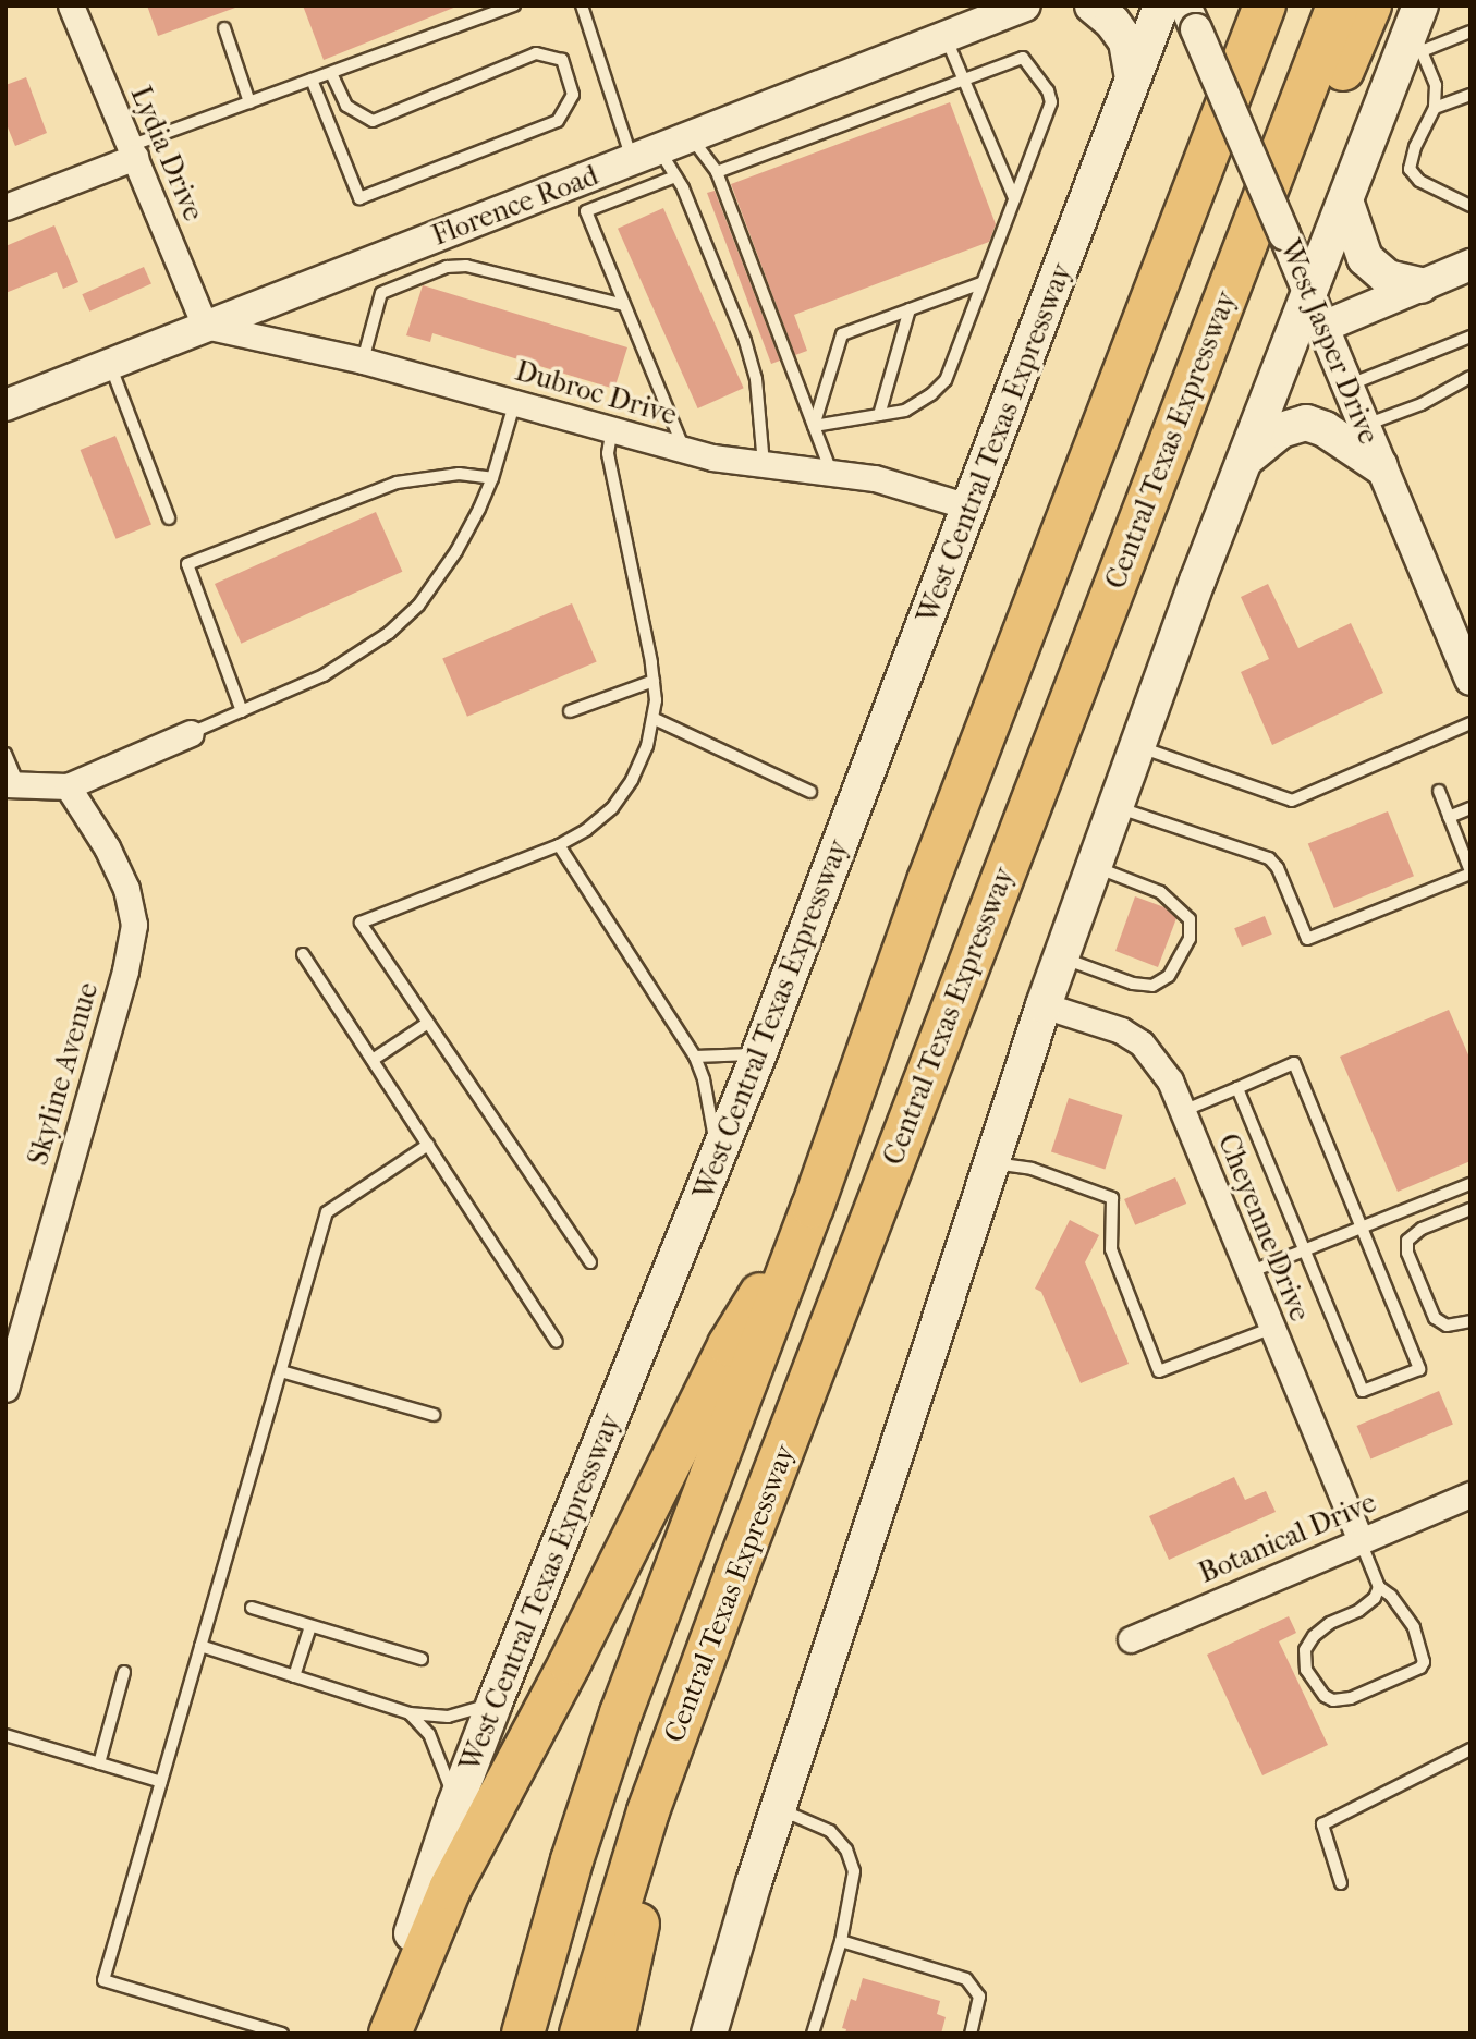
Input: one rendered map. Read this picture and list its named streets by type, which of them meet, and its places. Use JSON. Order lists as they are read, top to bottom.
{
  "streets": {
    "highway": ["Central Texas Expressway"],
    "main road": ["West Central Texas Expressway"],
    "street": [
      "Lydia Drive",
      "Florence Road",
      "West Jasper Drive",
      "Dubroc Drive",
      "Skyline Avenue",
      "Cheyenne Drive",
      "Botanical Drive"
    ]
  },
  "crossings": [
    ["Lydia Drive", "Florence Road"],
    ["Lydia Drive", "Dubroc Drive"],
    ["Florence Road", "Dubroc Drive"],
    ["Dubroc Drive", "West Central Texas Expressway"],
    ["Cheyenne Drive", "Botanical Drive"]
  ]
}
